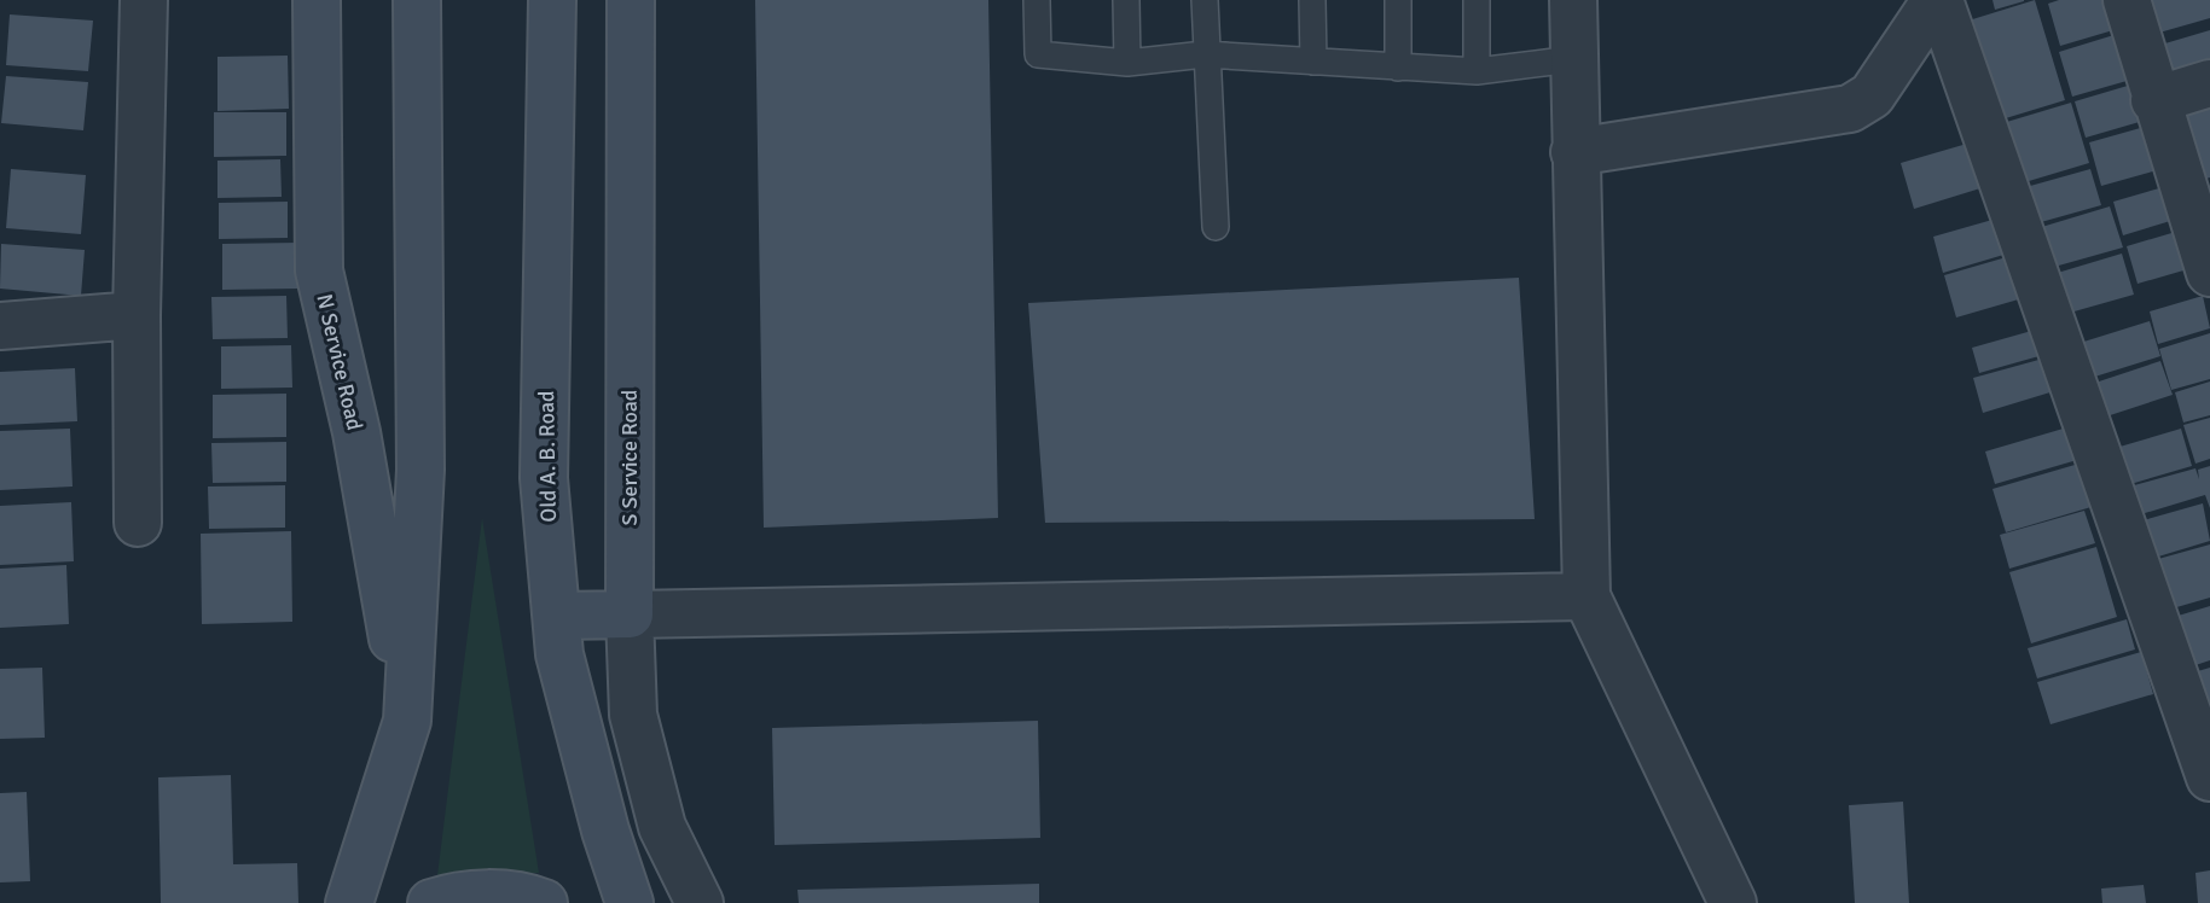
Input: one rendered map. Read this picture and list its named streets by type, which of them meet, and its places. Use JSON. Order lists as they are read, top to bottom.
{
  "streets": {
    "main road": ["N Service Road", "Old A. B. Road", "S Service Road"]
  }
}
